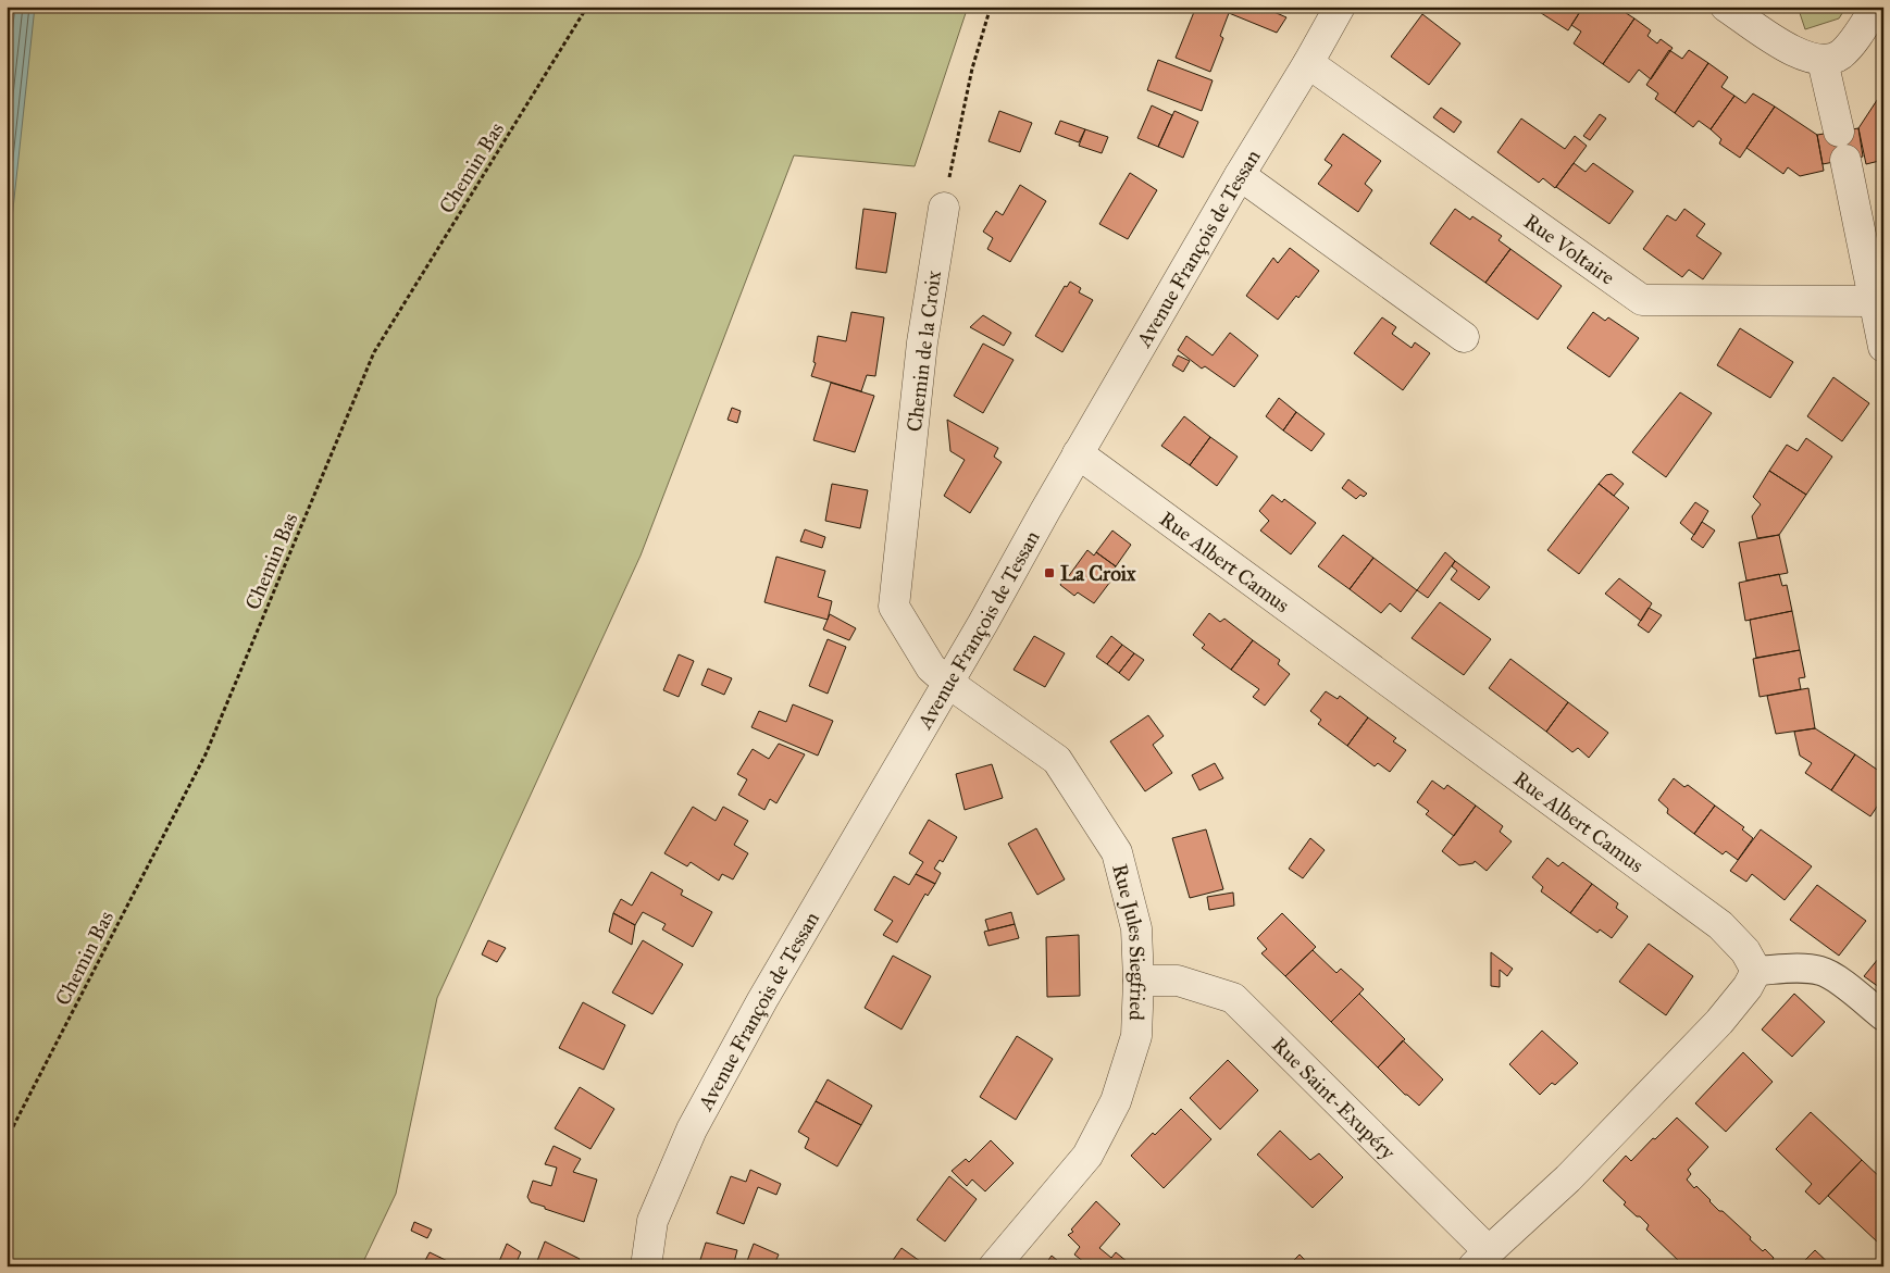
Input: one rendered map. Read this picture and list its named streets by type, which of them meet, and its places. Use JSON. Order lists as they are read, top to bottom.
{
  "streets": {
    "street": [
      "Avenue François de Tessan",
      "Rue Voltaire",
      "Chemin de la Croix",
      "Rue Albert Camus",
      "Rue Jules Siegfried",
      "Rue Saint-Exupéry"
    ],
    "path": ["Chemin Bas"]
  },
  "crossings": [
    ["Avenue François de Tessan", "Rue Voltaire"],
    ["Avenue François de Tessan", "Chemin de la Croix"],
    ["Avenue François de Tessan", "Rue Albert Camus"],
    ["Avenue François de Tessan", "Rue Jules Siegfried"],
    ["Chemin de la Croix", "Rue Jules Siegfried"],
    ["Rue Jules Siegfried", "Rue Saint-Exupéry"]
  ],
  "places": {
    "transit": ["La Croix"]
  }
}
